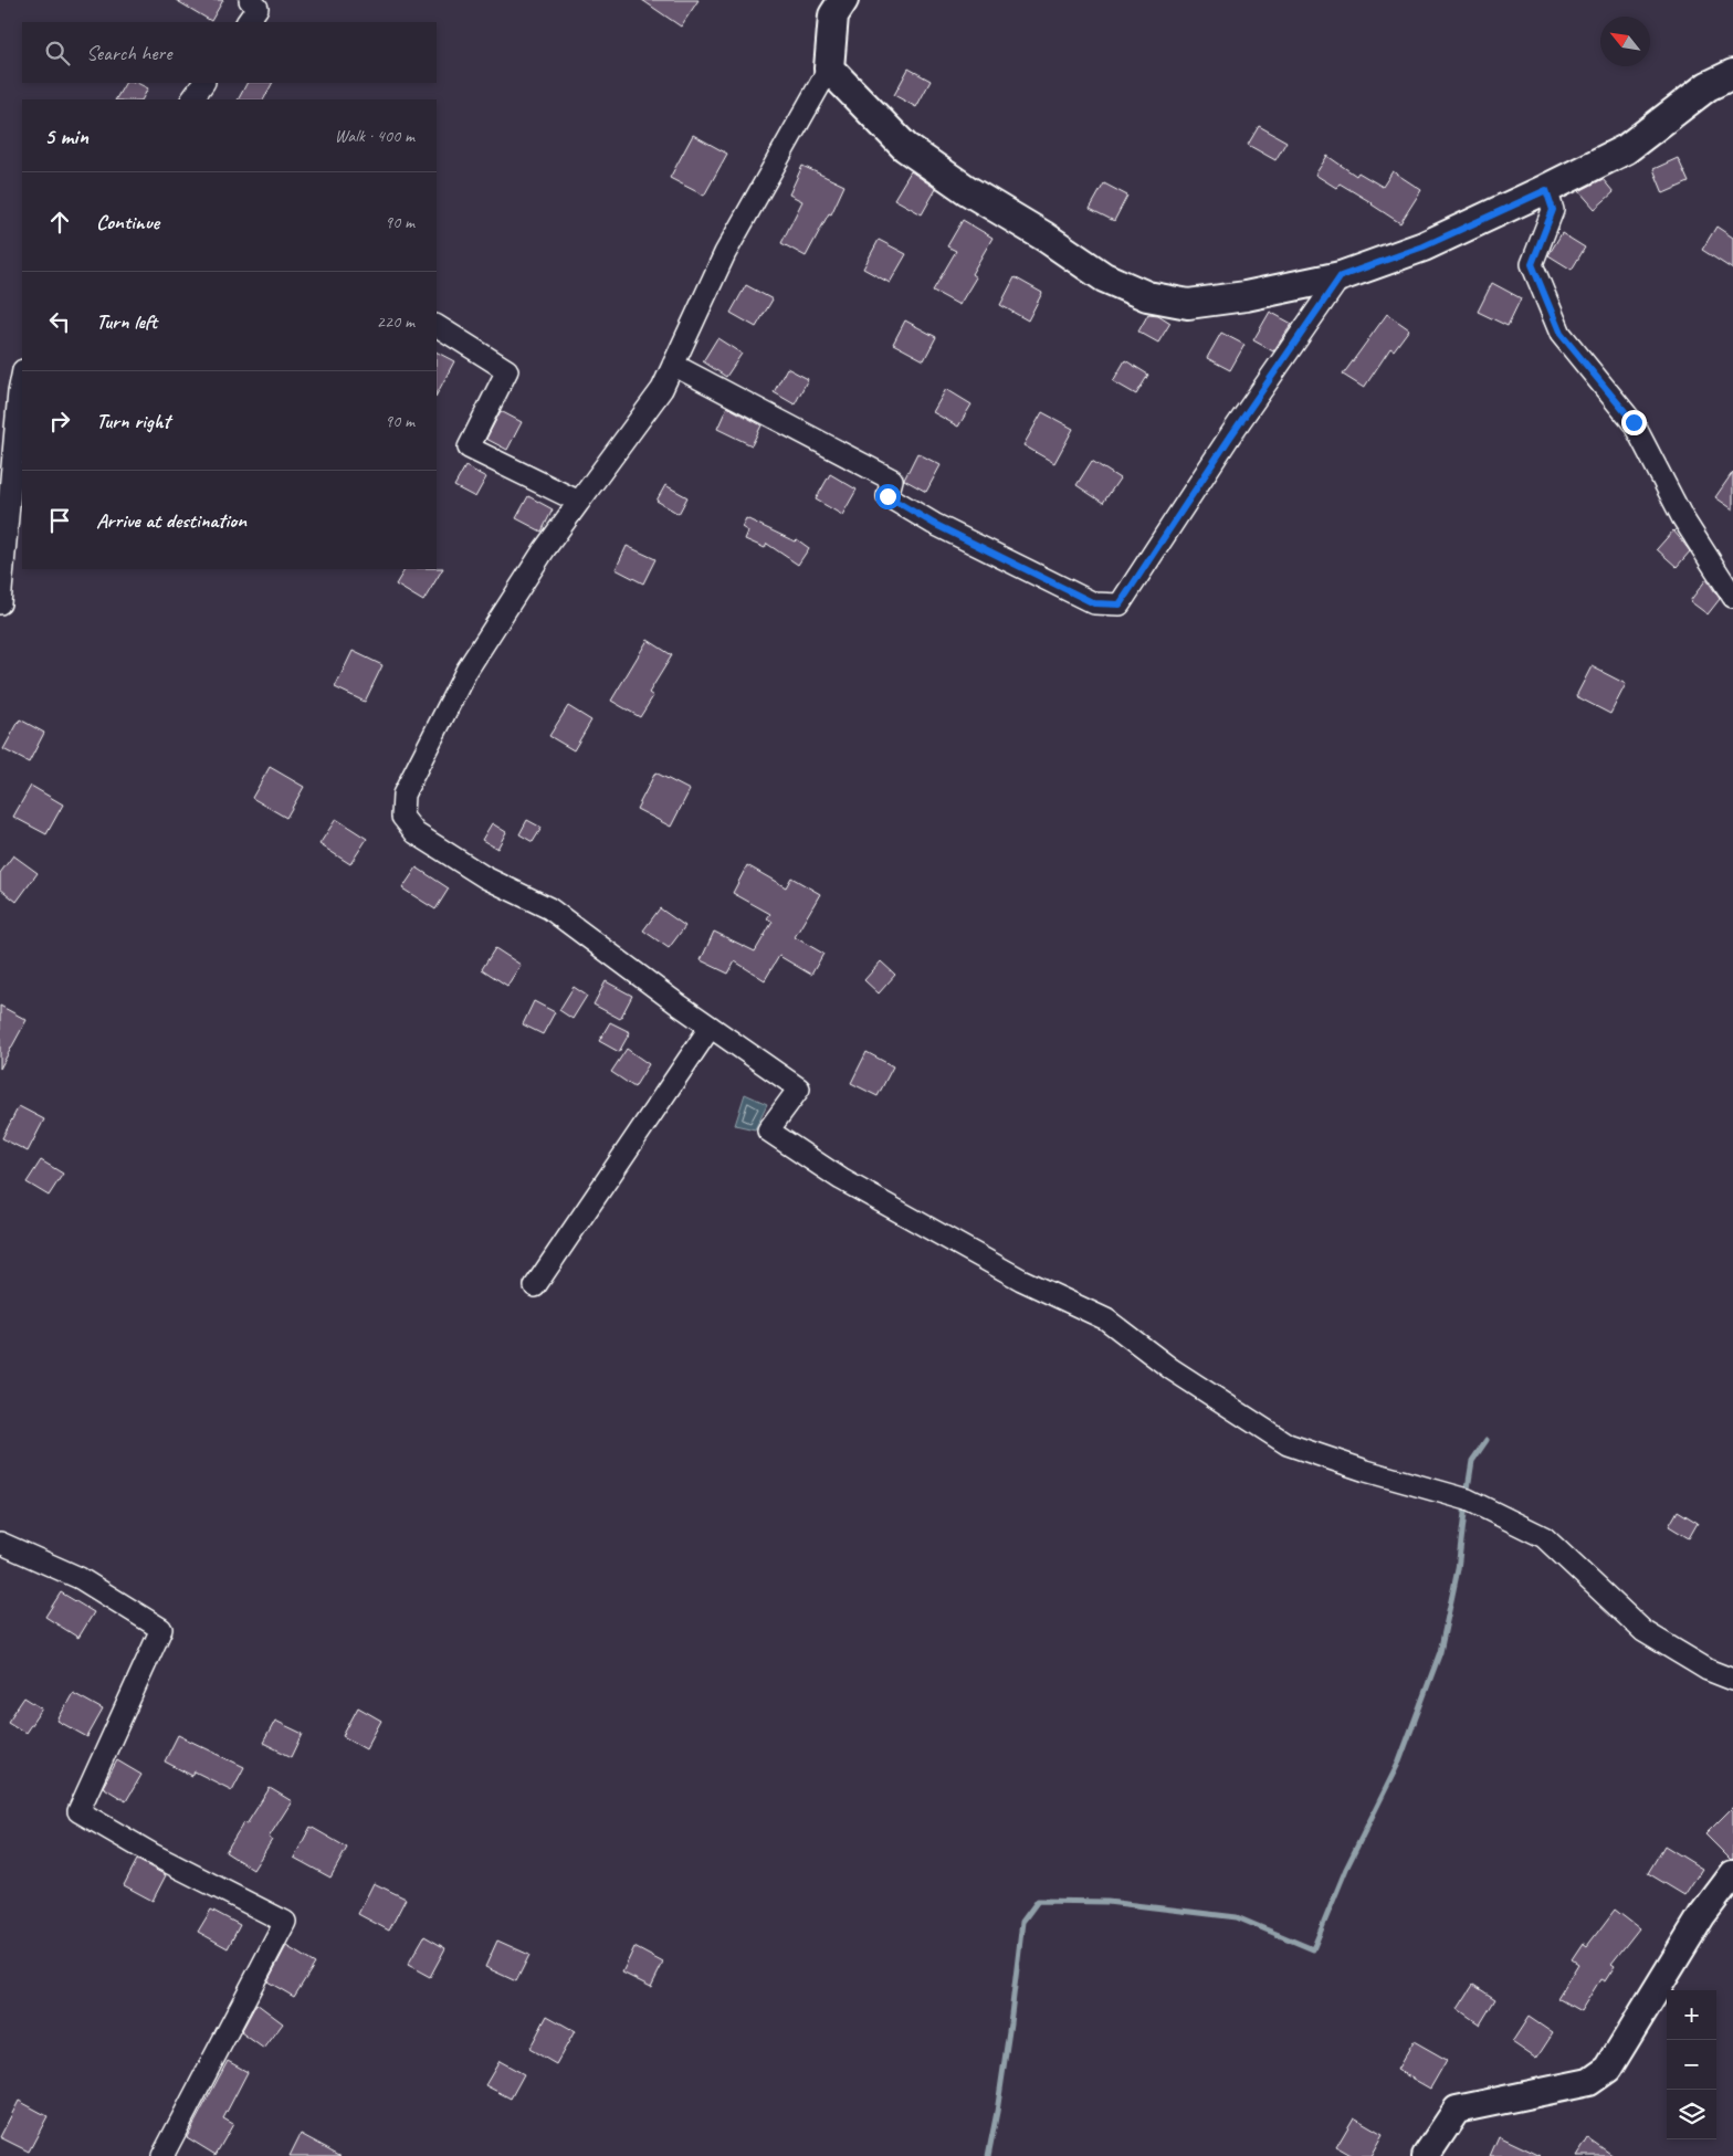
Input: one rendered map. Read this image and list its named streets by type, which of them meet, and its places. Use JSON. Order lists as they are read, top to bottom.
{
  "north": "top left",
  "page": {
    "search": "Search here",
    "heading": ["5 min", "Walk · 400 m"],
    "list": [
      ["Continue", "90 m"],
      ["Turn left", "220 m"],
      ["Turn right", "90 m"],
      "Arrive at destination"
    ],
    "map_buttons": ["+", "−"]
  }
}
